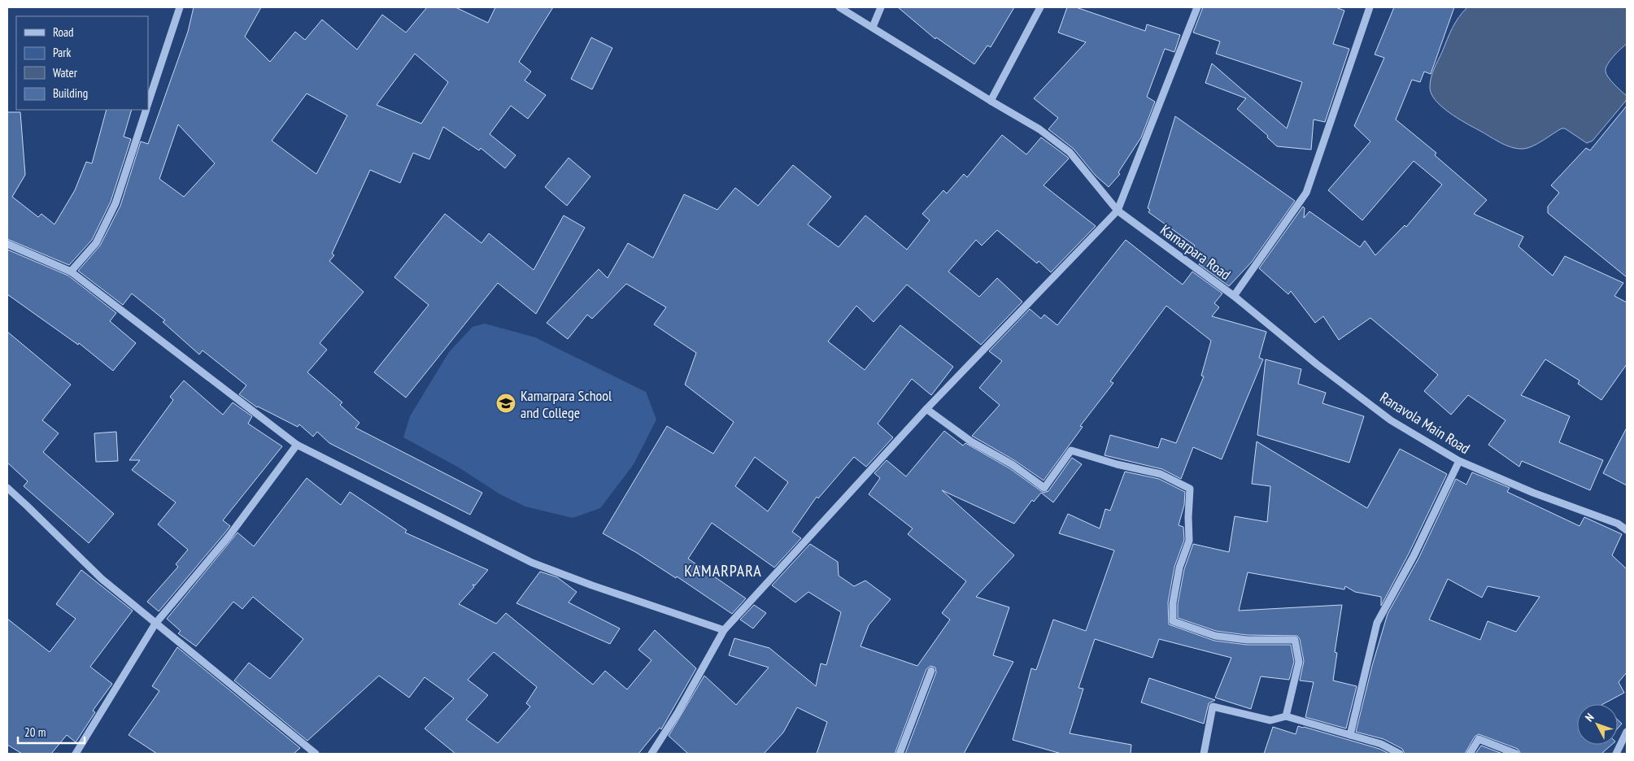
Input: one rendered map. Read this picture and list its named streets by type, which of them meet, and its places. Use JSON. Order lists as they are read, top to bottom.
{
  "streets": {
    "street": ["Kamarpara Road", "Ranavola Main Road"]
  },
  "crossings": [
    ["Kamarpara Road", "Ranavola Main Road"]
  ],
  "districts": ["KAMARPARA"],
  "places": {
    "school or university": ["Kamarpara School and College"]
  },
  "legend": [
    "Road",
    "Park",
    "Water",
    "Building"
  ],
  "scale_bar": "20 m",
  "north": "top left"
}
